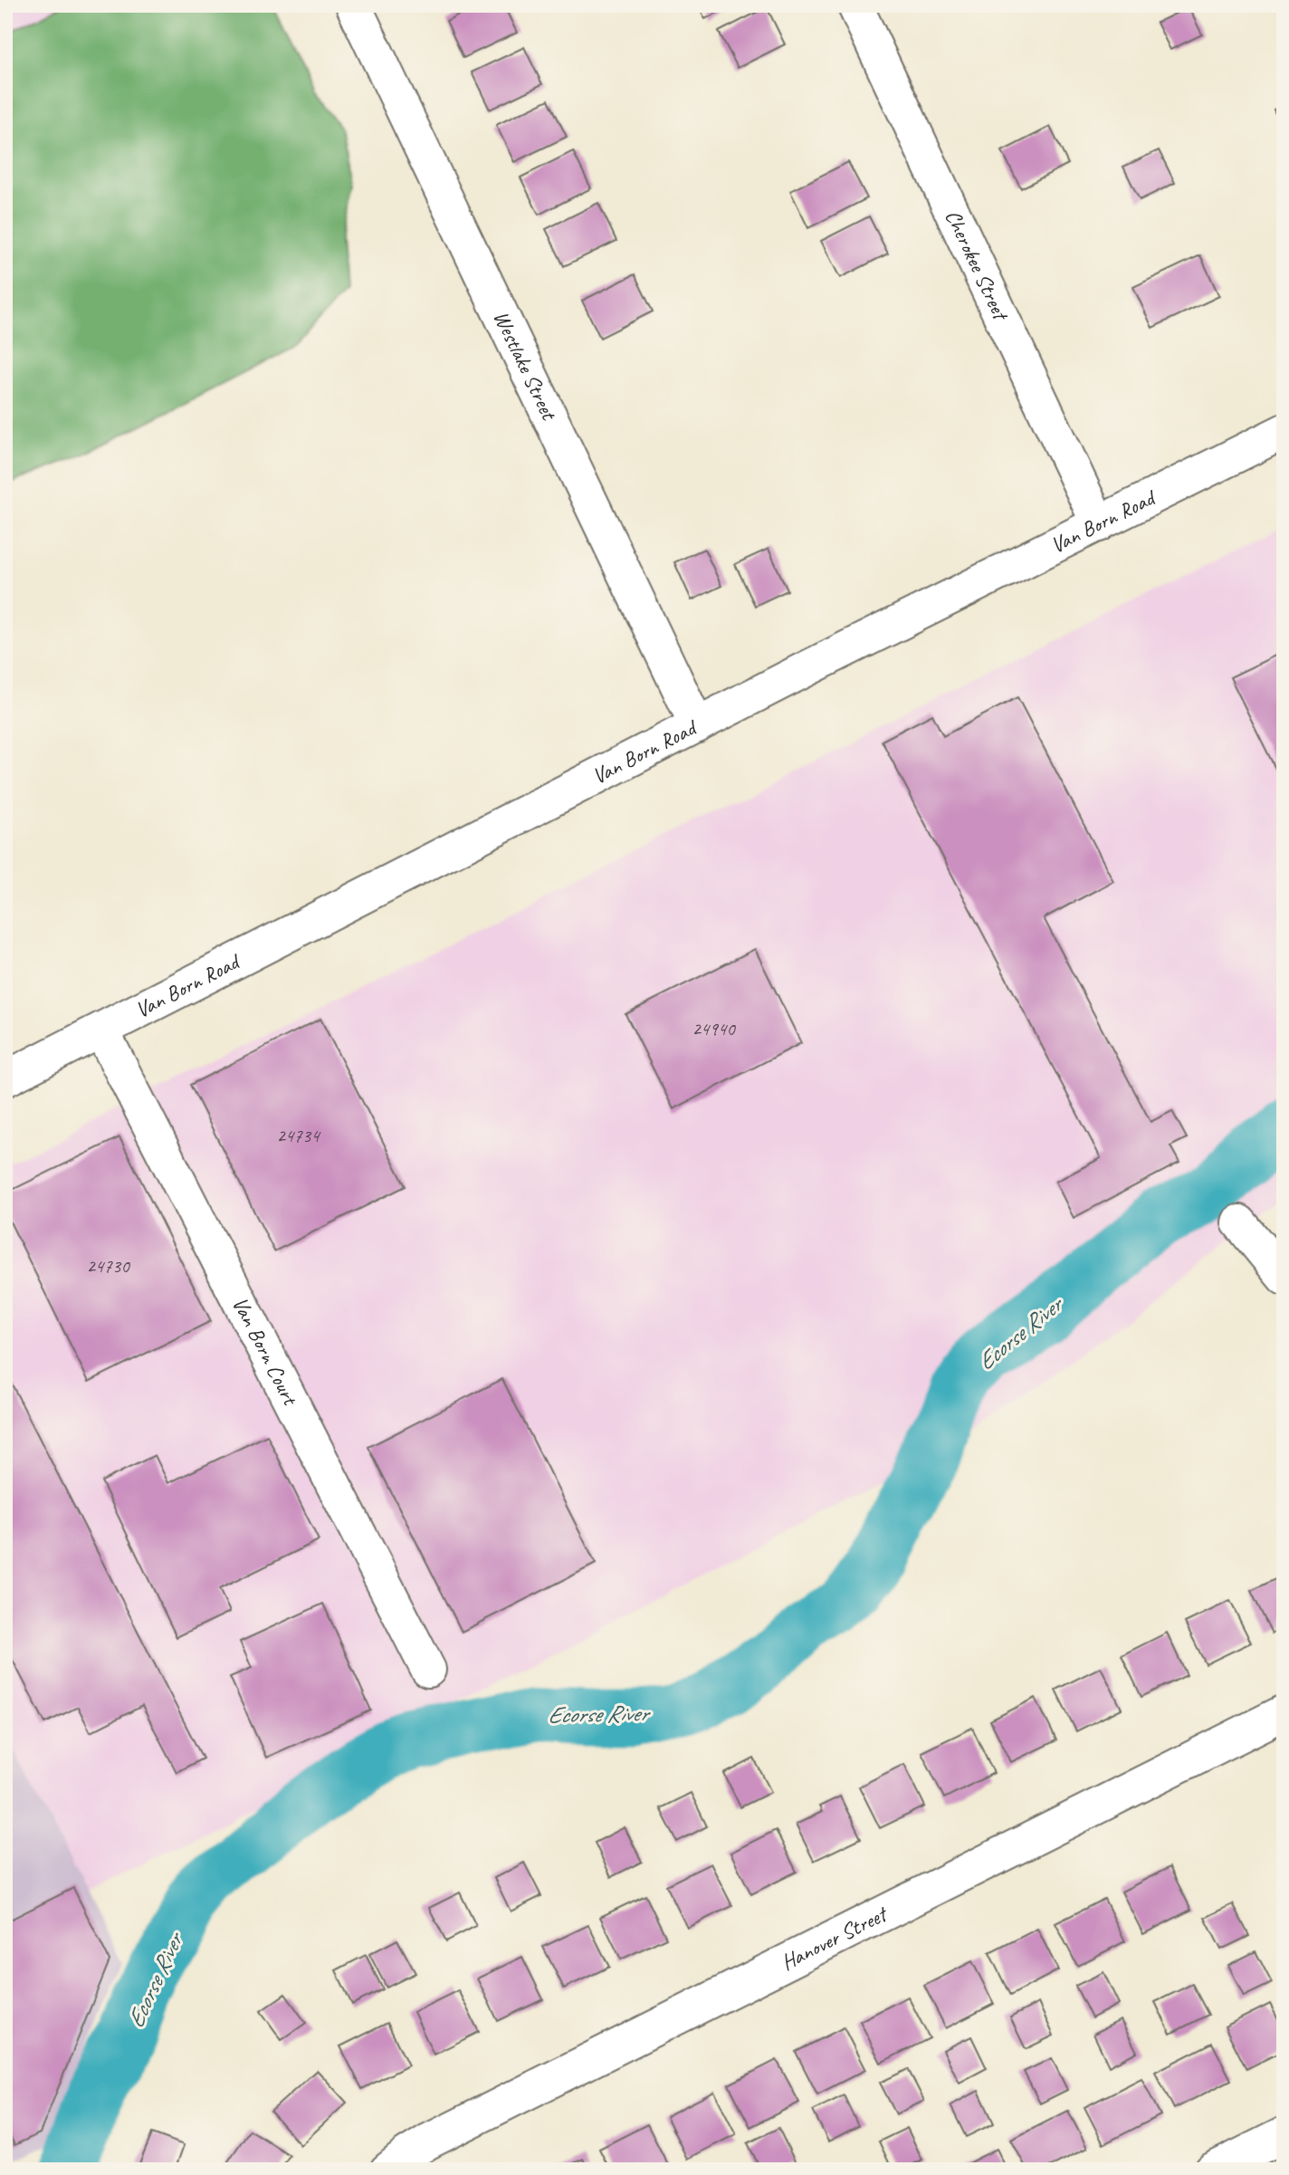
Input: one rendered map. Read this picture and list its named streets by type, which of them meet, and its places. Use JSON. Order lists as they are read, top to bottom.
{
  "streets": {
    "street": [
      "Cherokee Street",
      "Westlake Street",
      "Van Born Road",
      "Van Born Court",
      "Hanover Street"
    ]
  },
  "crossings": [
    ["Cherokee Street", "Van Born Road"],
    ["Westlake Street", "Van Born Road"],
    ["Van Born Road", "Van Born Court"]
  ],
  "water": ["Ecorse River"],
  "house_numbers": ["24940", "24734", "24730"]
}
